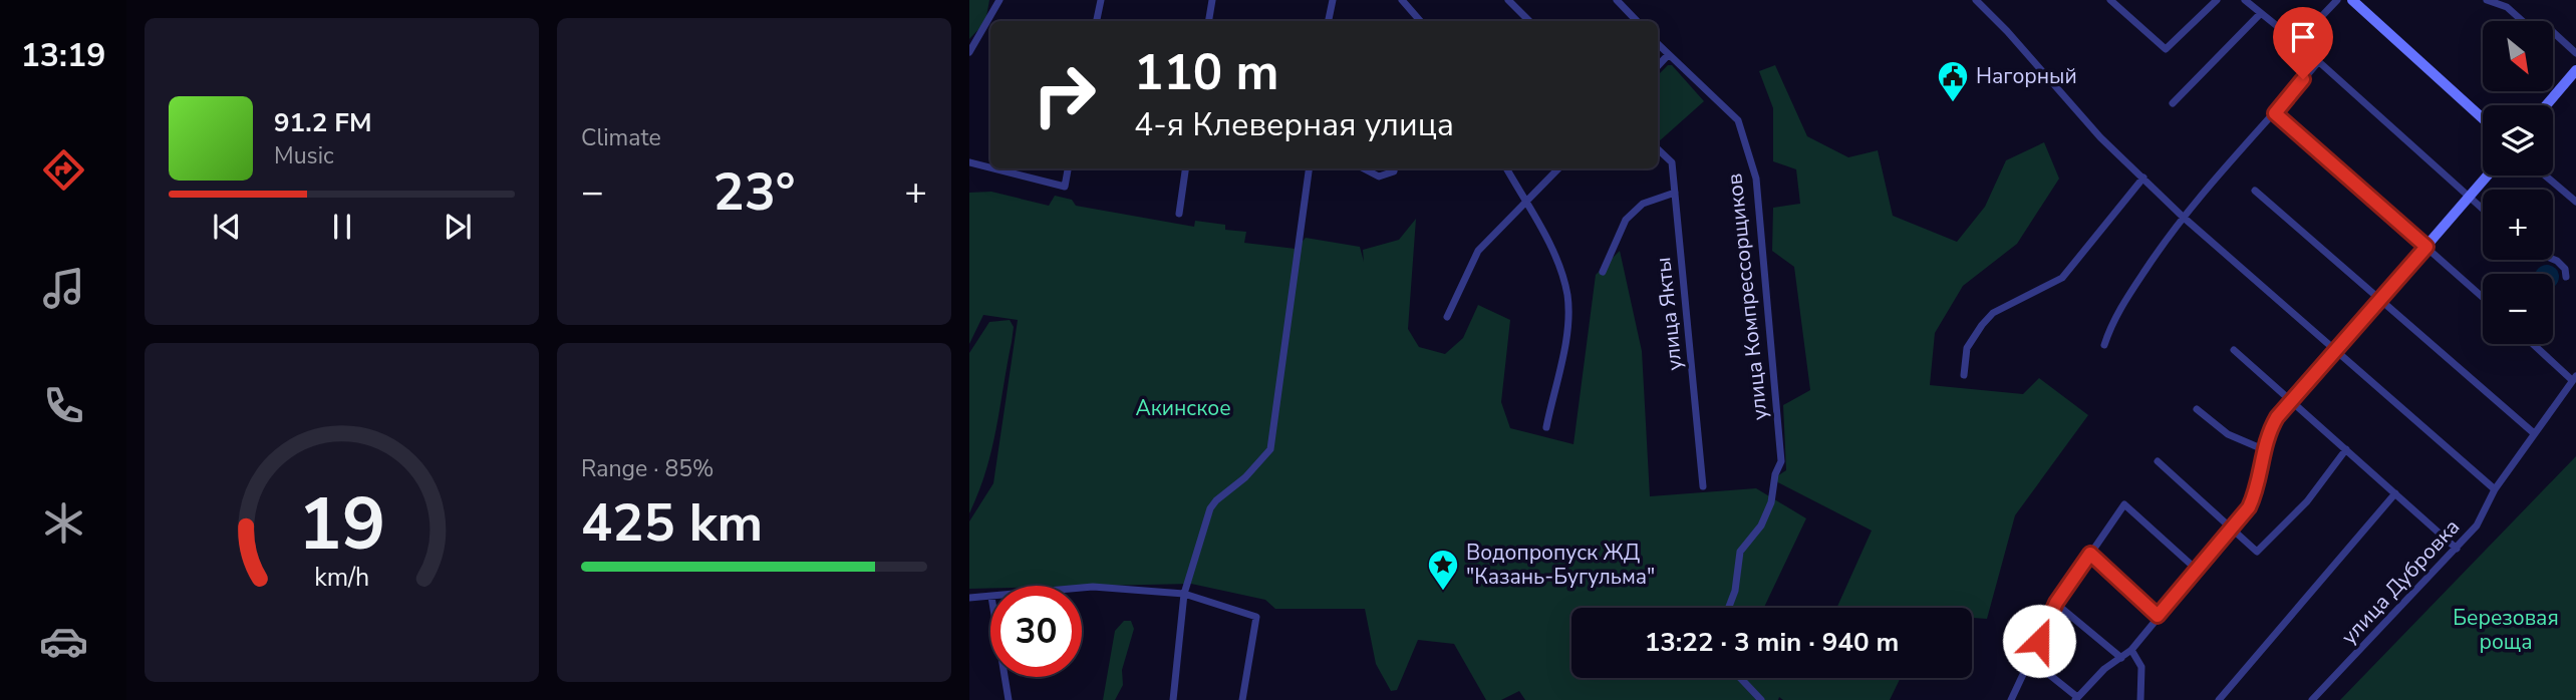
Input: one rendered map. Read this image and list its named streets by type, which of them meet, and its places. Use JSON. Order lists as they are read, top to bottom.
{
  "streets": {
    "street": ["улица Компрессорщиков", "улица Якты", "улица Дубровка"]
  },
  "parks": ["Акинское", "Березовая роща"],
  "places": {
    "public building": ["Нагорный"],
    "place": ["Водопропуск ЖД \"Казань-Бугульма\""]
  },
  "north": "bottom right",
  "page": {
    "tabs": "13:19",
    "tile": [
      "Climate",
      ["Range · 85%", "425 km"]
    ],
    "map_buttons": ["+", "−"],
    "turn": ["110 m", "4-я Клеверная улица"],
    "song": ["91.2 FM", "Music"],
    "heat": ["−", "23°", "+"],
    "limit": "30",
    "trip": "13:22 · 3 min · 940 m",
    "gauge": ["19", "km/h"]
  }
}
